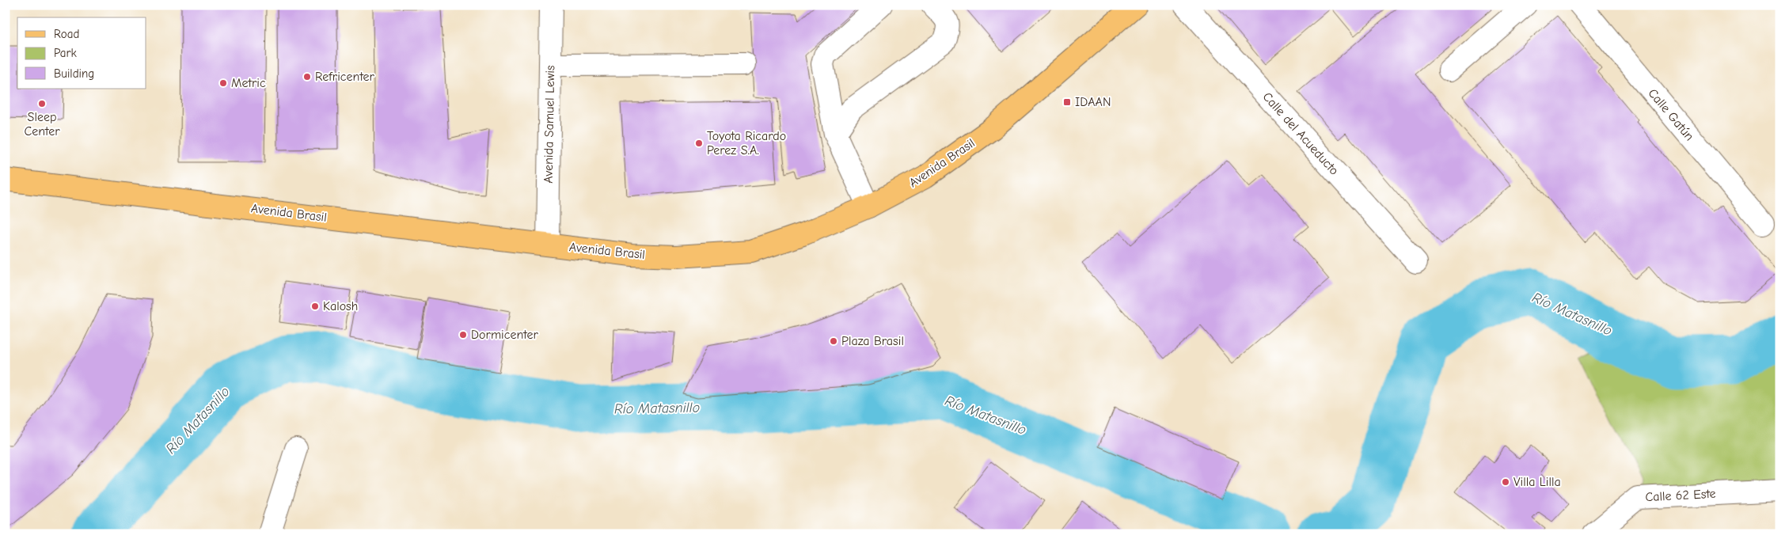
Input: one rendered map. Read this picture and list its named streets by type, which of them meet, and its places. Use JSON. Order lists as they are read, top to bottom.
{
  "streets": {
    "main road": ["Avenida Brasil"],
    "street": [
      "Calle Gatún",
      "Avenida Samuel Lewis",
      "Calle del Acueducto",
      "Calle 62 Este"
    ]
  },
  "crossings": [
    ["Avenida Samuel Lewis", "Avenida Brasil"]
  ],
  "water": ["Río Matasnillo"],
  "places": {
    "other": [
      "Refricenter",
      "Metric",
      "Sleep Center",
      "Toyota Ricardo Perez S.A.",
      "Kalosh",
      "Dormicenter",
      "Plaza Brasil",
      "Villa Lilla"
    ],
    "transit": ["IDAAN"]
  },
  "legend": ["Road", "Park", "Building"]
}
